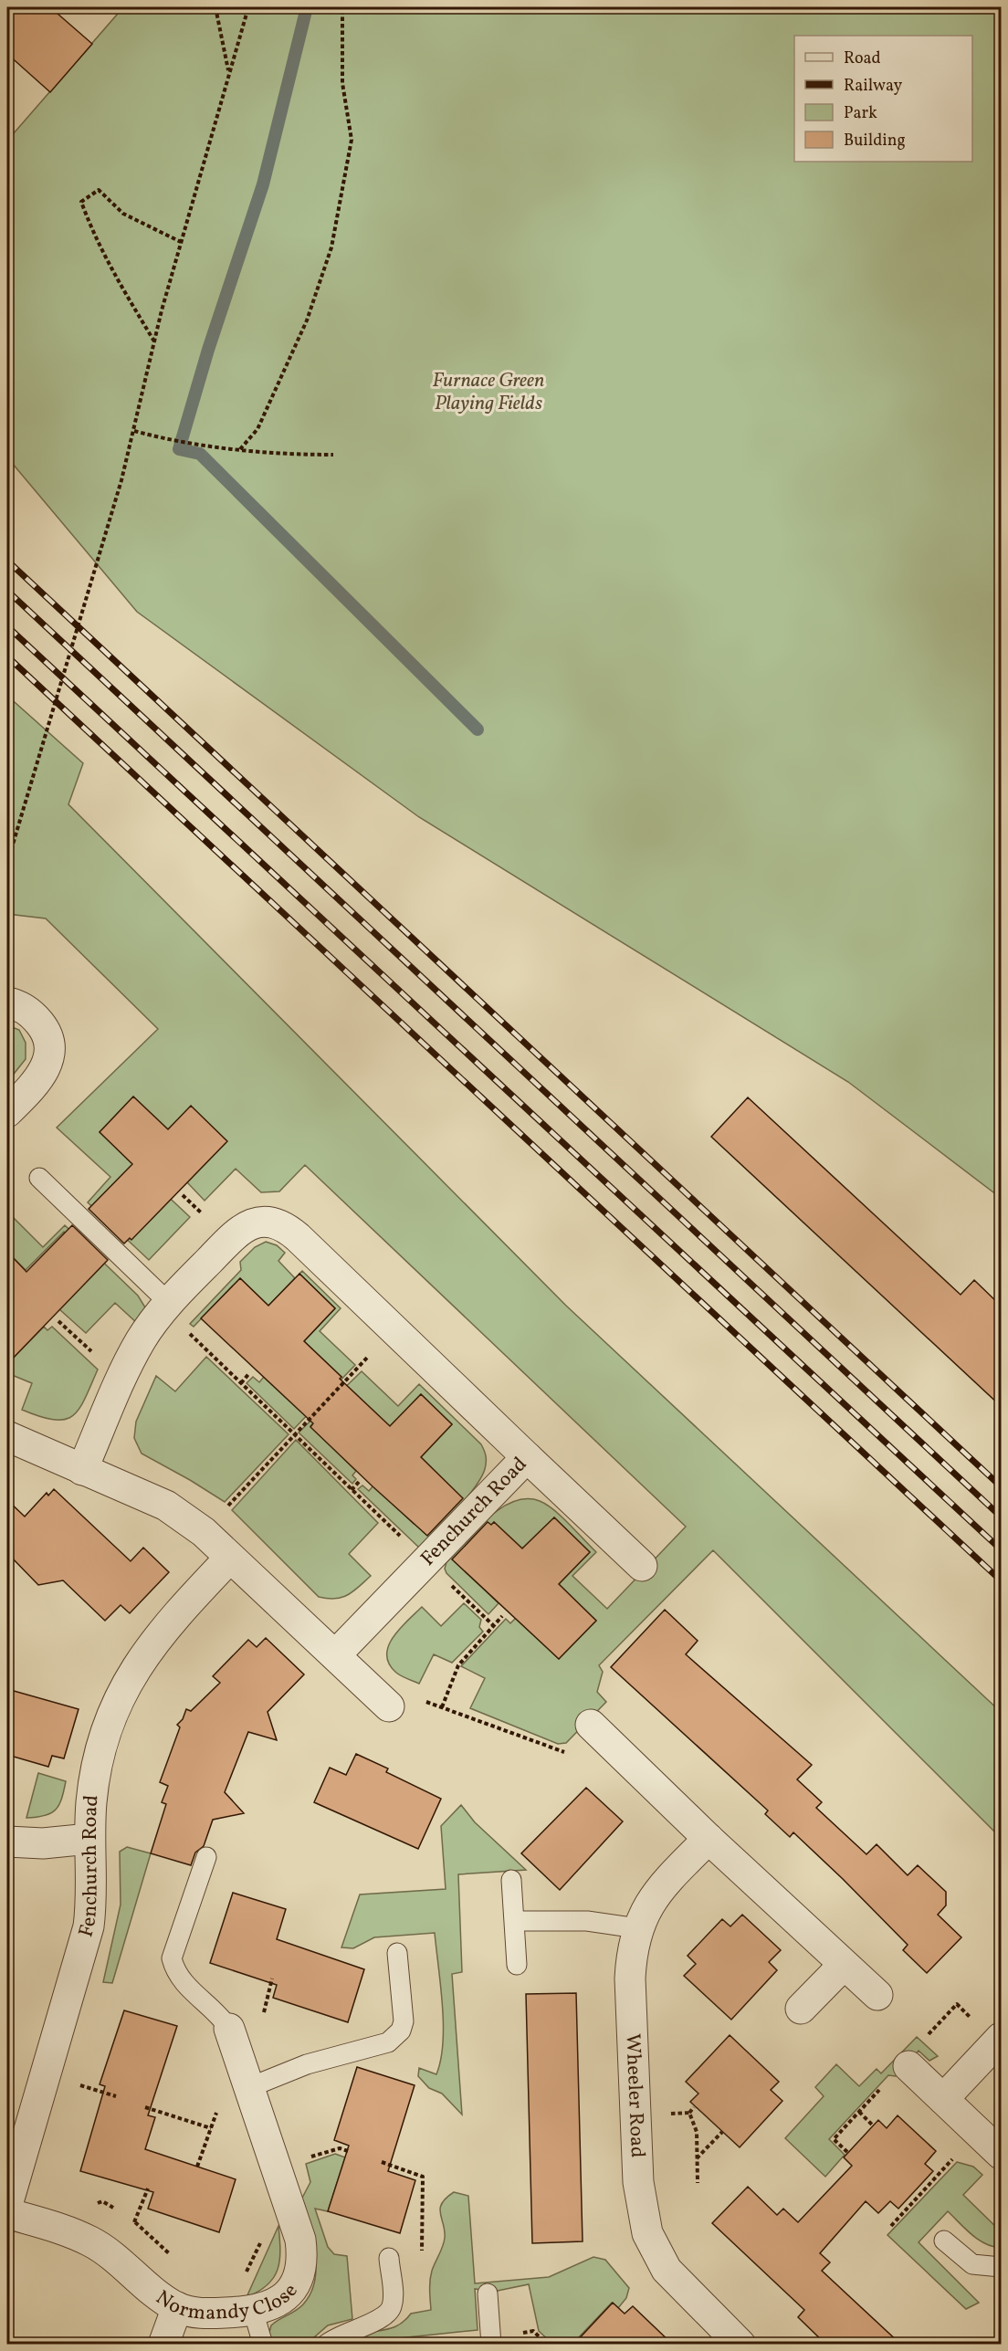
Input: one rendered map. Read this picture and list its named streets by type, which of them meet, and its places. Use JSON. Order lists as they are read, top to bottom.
{
  "streets": {
    "street": ["Fenchurch Road", "Wheeler Road", "Normandy Close"]
  },
  "parks": ["Furnace Green Playing Fields"],
  "legend": [
    "Road",
    "Railway",
    "Park",
    "Building"
  ]
}
